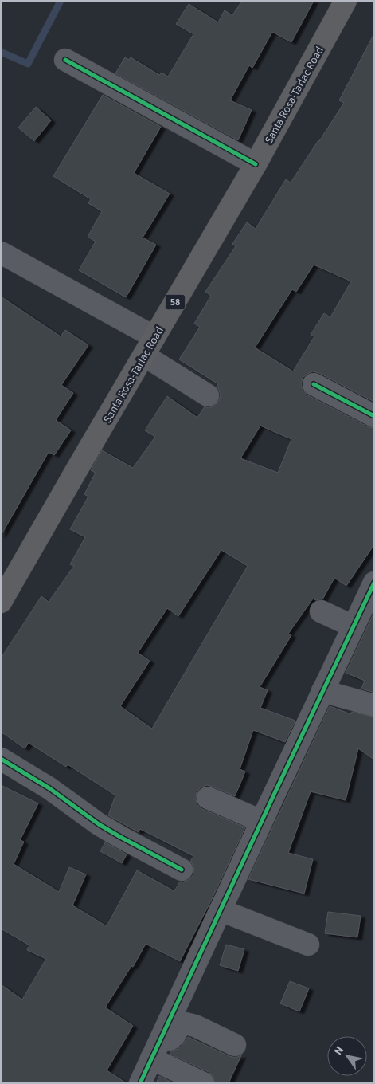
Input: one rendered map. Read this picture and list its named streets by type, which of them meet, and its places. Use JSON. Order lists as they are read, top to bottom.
{
  "streets": {
    "highway": ["Santa Rosa-Tarlac Road", "58"]
  },
  "north": "top left"
}
